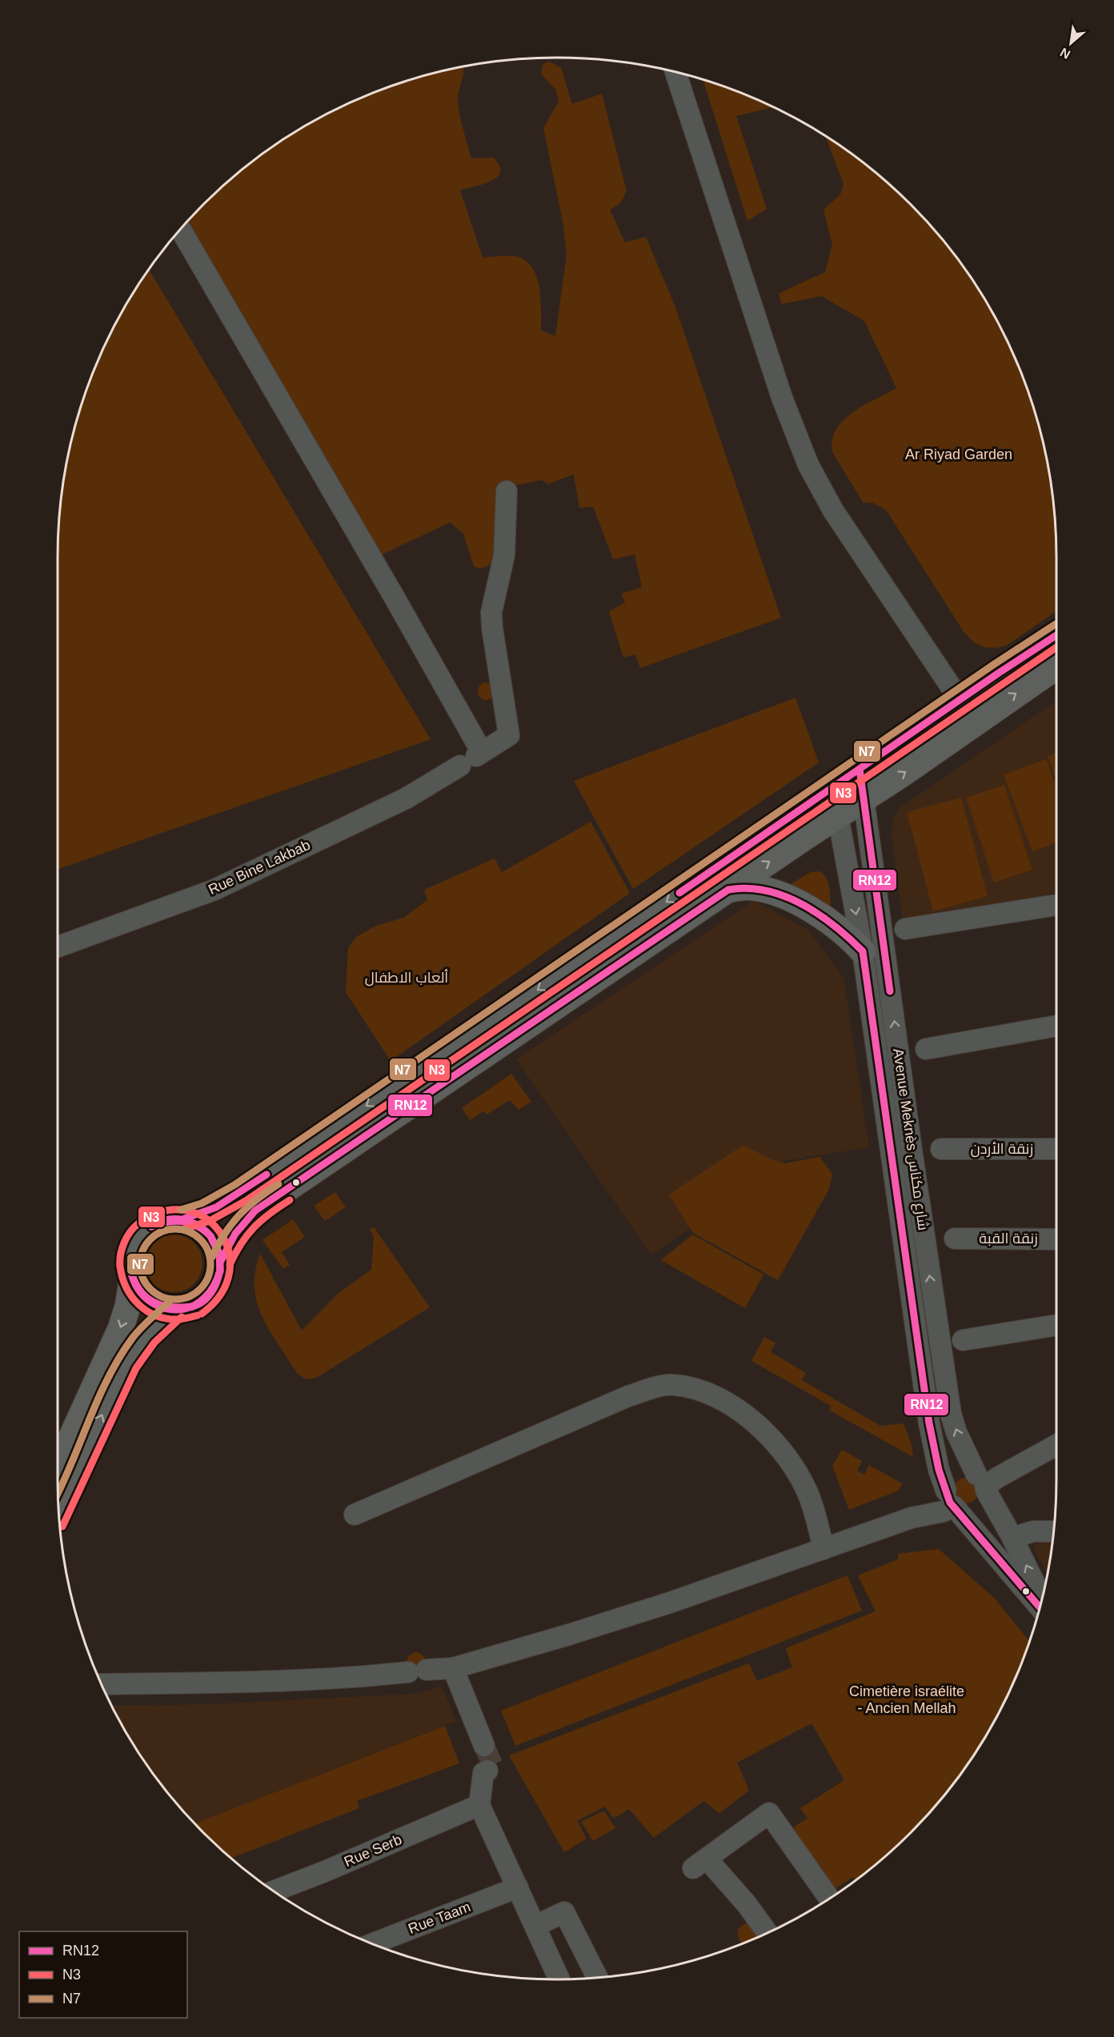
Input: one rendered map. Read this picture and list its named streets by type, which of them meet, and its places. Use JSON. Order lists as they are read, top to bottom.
{
  "streets": {
    "street": [
      "Rue Bine Lakbab",
      "Avenue Meknès شارع مكناس",
      "زنقة الأردن",
      "زنقة القبة",
      "Rue Serb",
      "Rue Taam"
    ]
  },
  "parks": ["Ar Riyad Garden", "ألعاب الاطفال", "Cimetière israélite - Ancien Mellah"],
  "lines": ["transit line N7", "transit line RN12", "transit line N3"],
  "legend": ["RN12", "N3", "N7"],
  "north": "bottom left"
}
